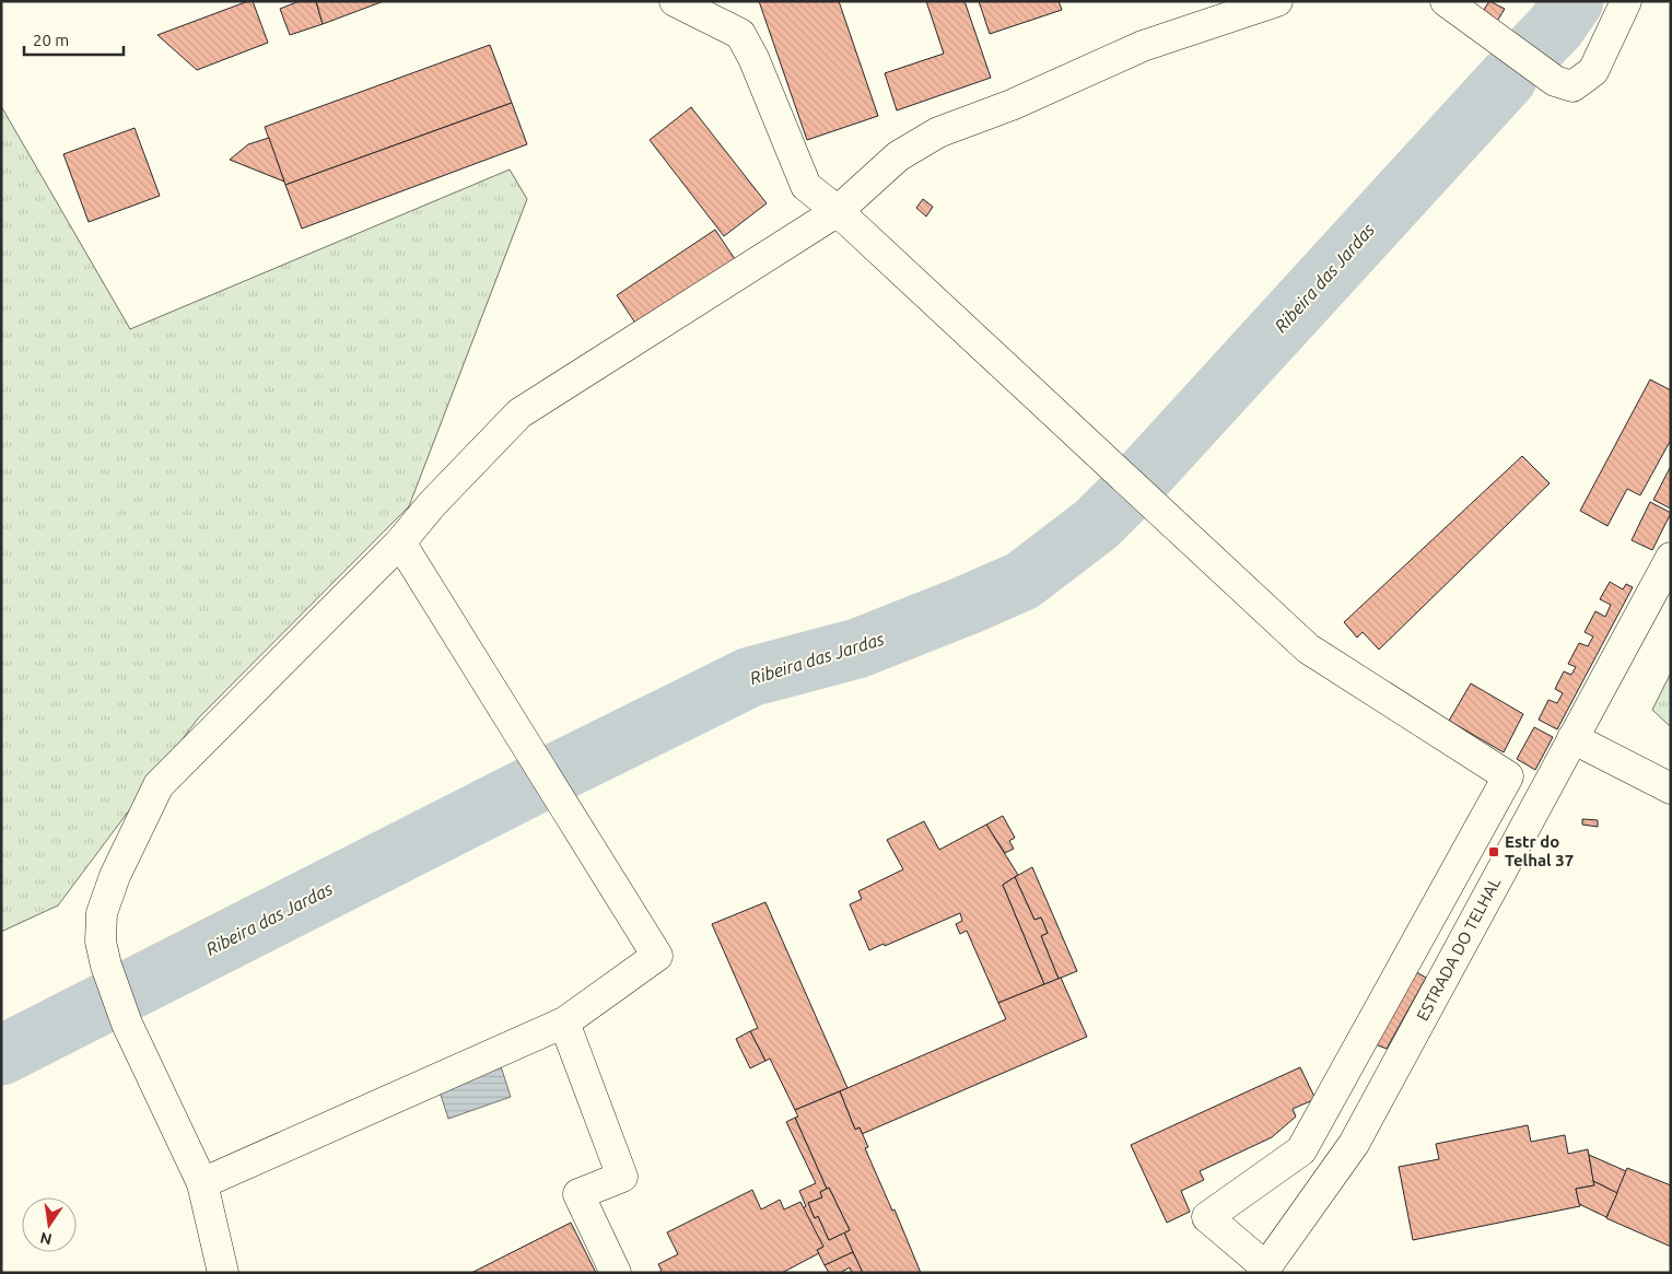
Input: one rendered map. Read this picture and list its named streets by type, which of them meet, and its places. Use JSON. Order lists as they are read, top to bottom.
{
  "streets": {
    "street": ["ESTRADA DO TELHAL"]
  },
  "water": ["Ribeira das Jardas"],
  "places": {
    "transit": ["Estr do Telhal 37"]
  },
  "scale_bar": "20 m",
  "north": "bottom"
}
